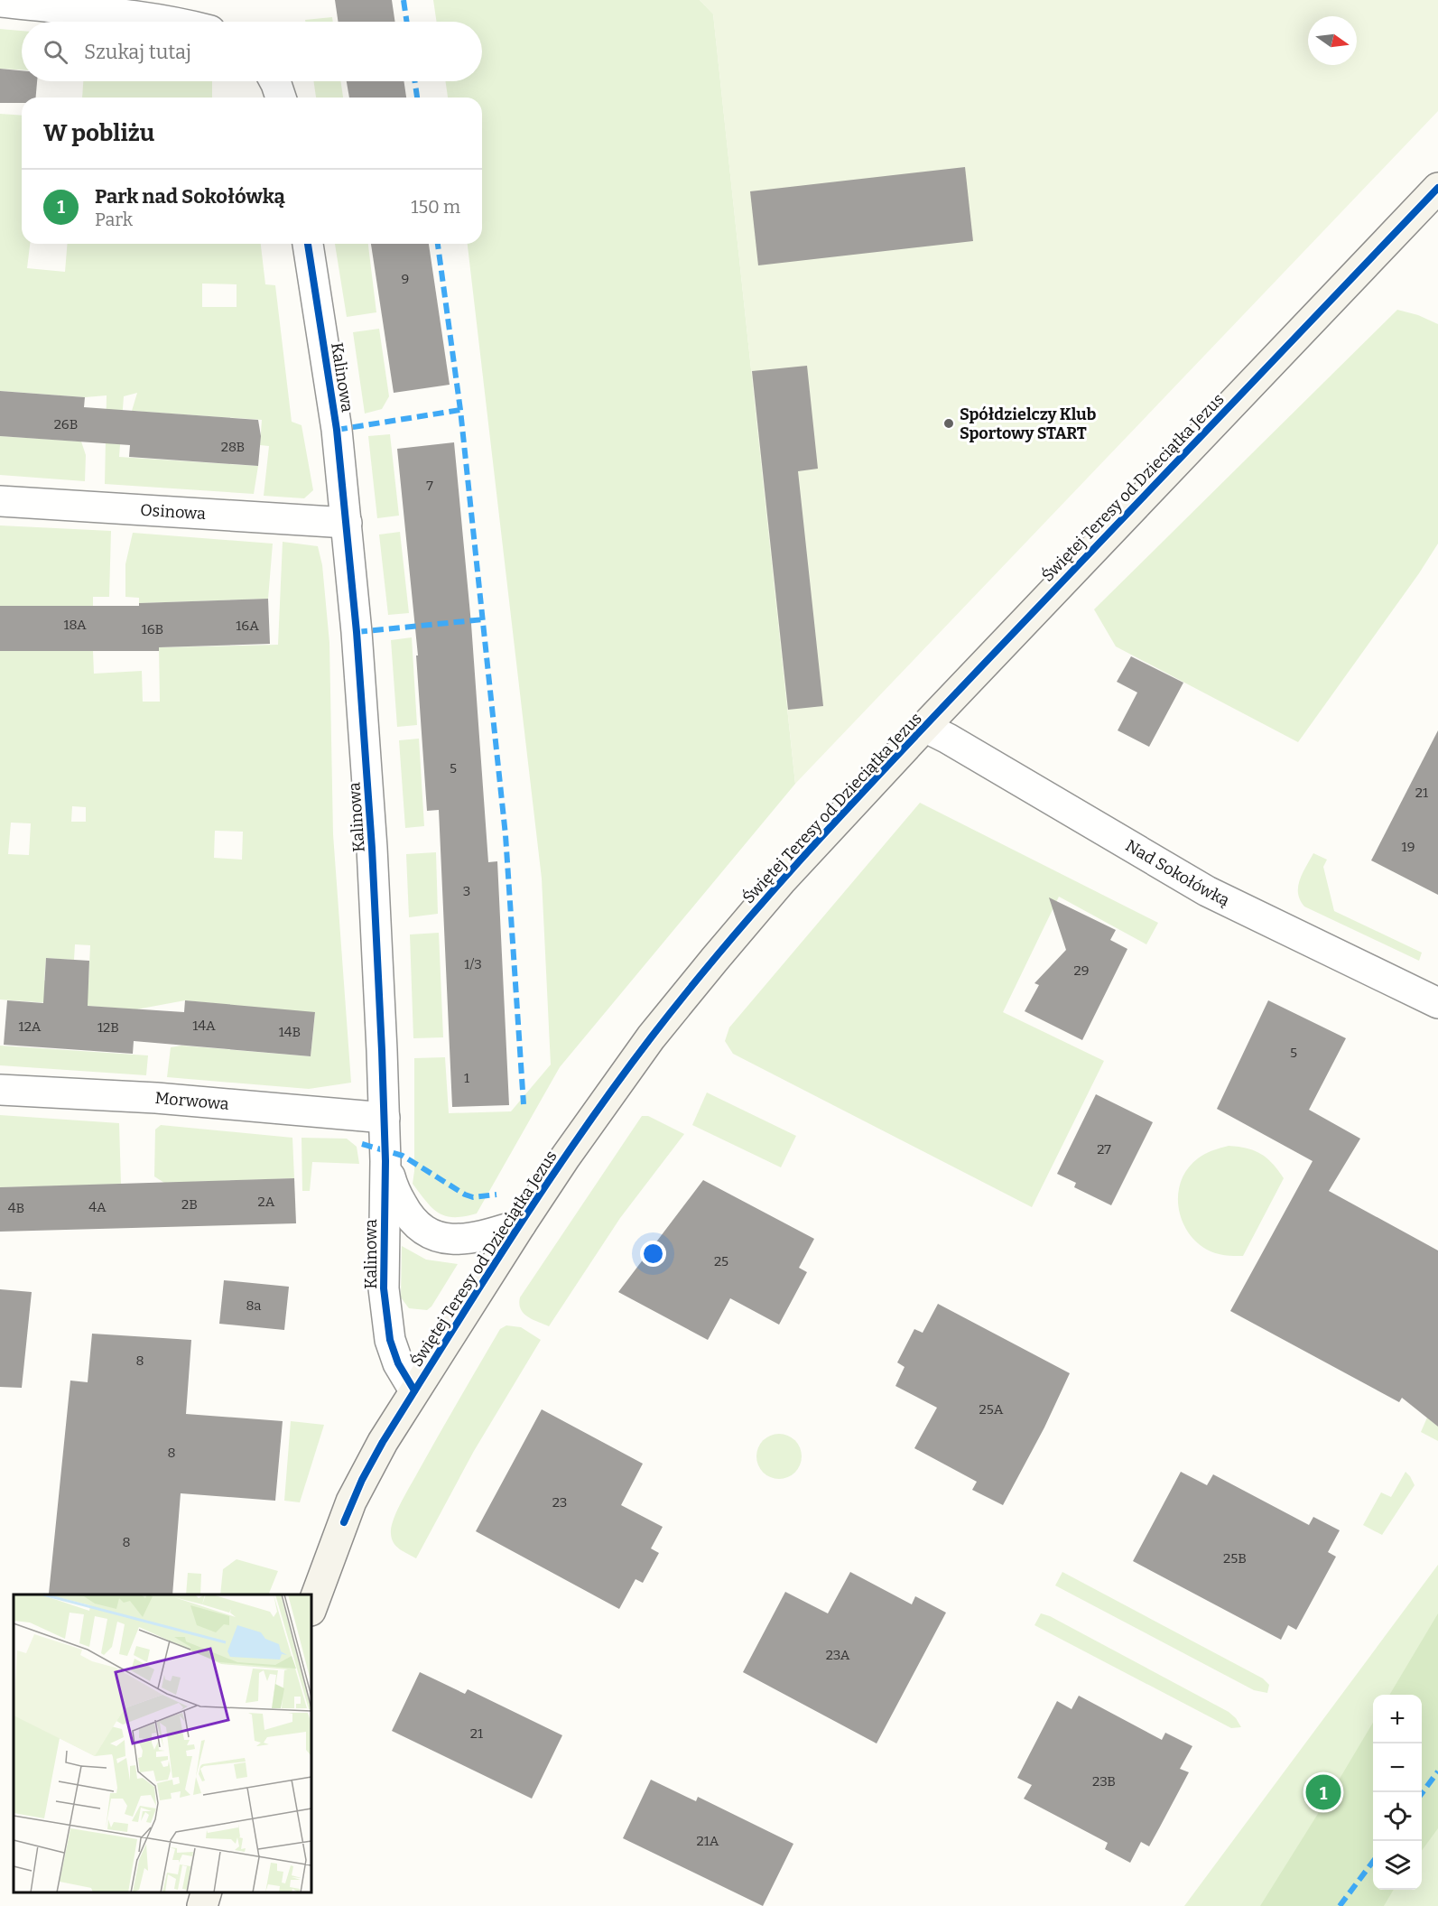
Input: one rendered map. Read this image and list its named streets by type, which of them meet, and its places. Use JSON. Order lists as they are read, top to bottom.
{
  "streets": {
    "street": [
      "Kalinowa",
      "Świętej Teresy od Dzieciątka Jezus",
      "Osinowa",
      "Nad Sokołówką",
      "Morwowa"
    ]
  },
  "crossings": [
    ["Kalinowa", "Świętej Teresy od Dzieciątka Jezus"],
    ["Kalinowa", "Osinowa"],
    ["Kalinowa", "Morwowa"],
    ["Świętej Teresy od Dzieciątka Jezus", "Nad Sokołówką"]
  ],
  "places": ["Spółdzielczy Klub Sportowy START"],
  "house_numbers": [
    "9",
    "26B",
    "28B",
    "7",
    "18A",
    "16A",
    "16B",
    "5",
    "21",
    "19",
    "3",
    "1/3",
    "29",
    "14A",
    "12A",
    "12B",
    "14B",
    "5",
    "1",
    "27",
    "2A",
    "2B",
    "4A",
    "4B",
    "25",
    "8a",
    "8",
    "25A",
    "8",
    "23",
    "8",
    "25B",
    "23A",
    "21",
    "23B",
    "21A"
  ],
  "north": "right",
  "page": {
    "search": "Szukaj tutaj",
    "heading": "W pobliżu",
    "list": [
      {
        "mark": "1",
        "name": "Park nad Sokołówką",
        "note": "Park",
        "value": "150 m"
      }
    ],
    "map_buttons": ["+", "−"],
    "pins": "1"
  }
}
